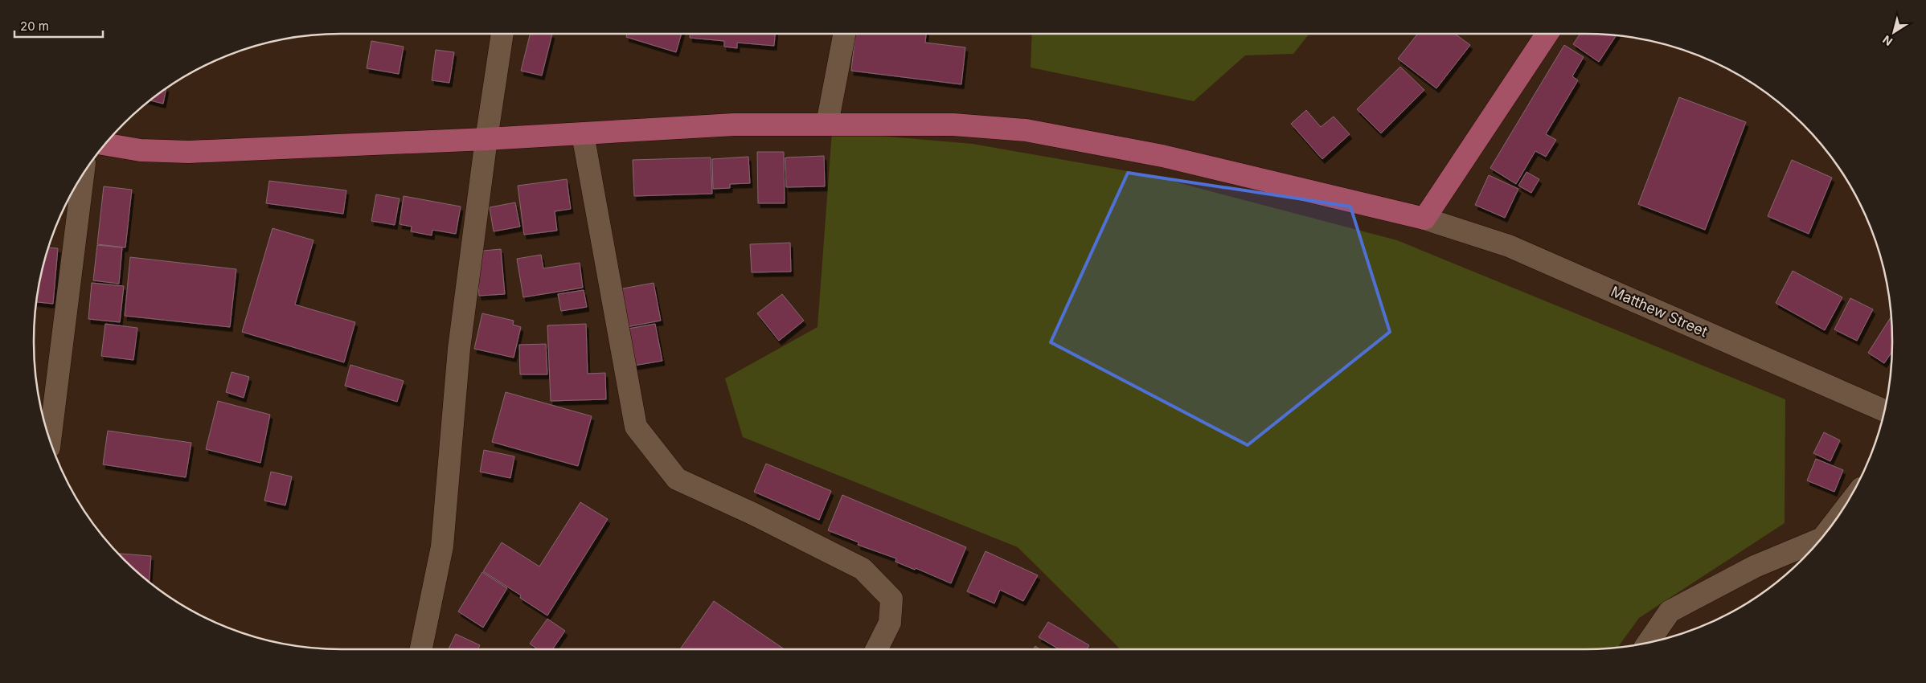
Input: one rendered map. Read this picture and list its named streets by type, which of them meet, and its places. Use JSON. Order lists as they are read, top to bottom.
{
  "streets": {
    "street": ["Matthew Street"]
  },
  "scale_bar": "20 m",
  "north": "bottom left"
}
